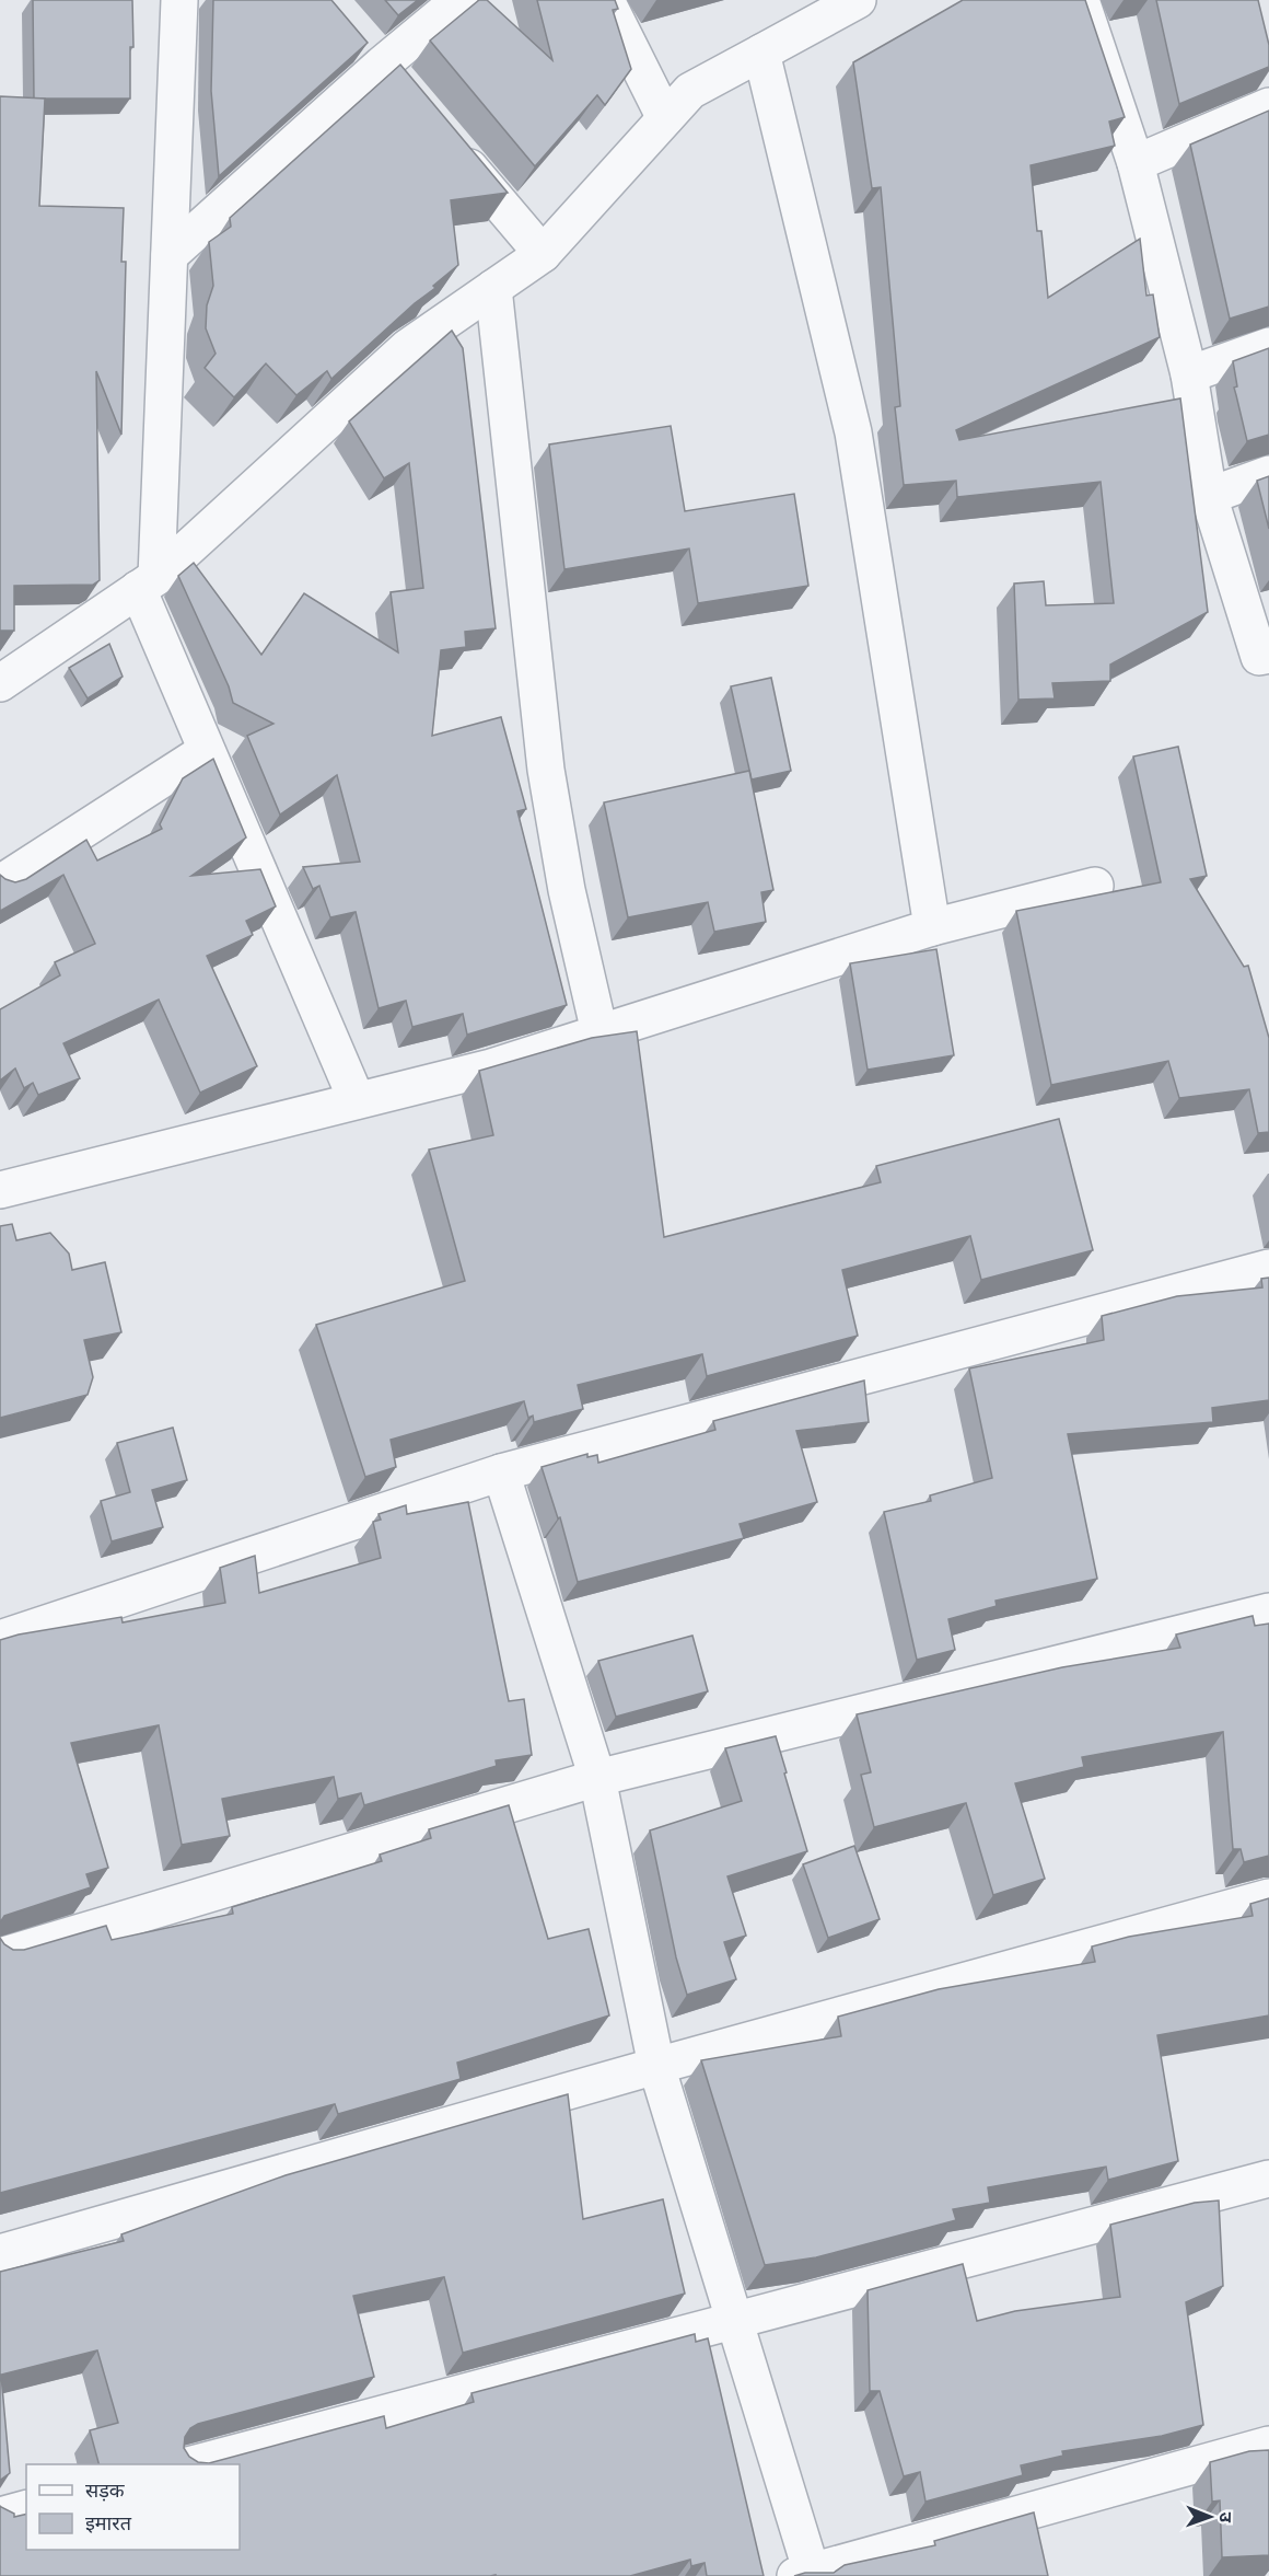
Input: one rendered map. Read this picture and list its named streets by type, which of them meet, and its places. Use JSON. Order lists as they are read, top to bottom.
{
  "legend": ["सड़क", "इमारत"],
  "north": "right"
}
